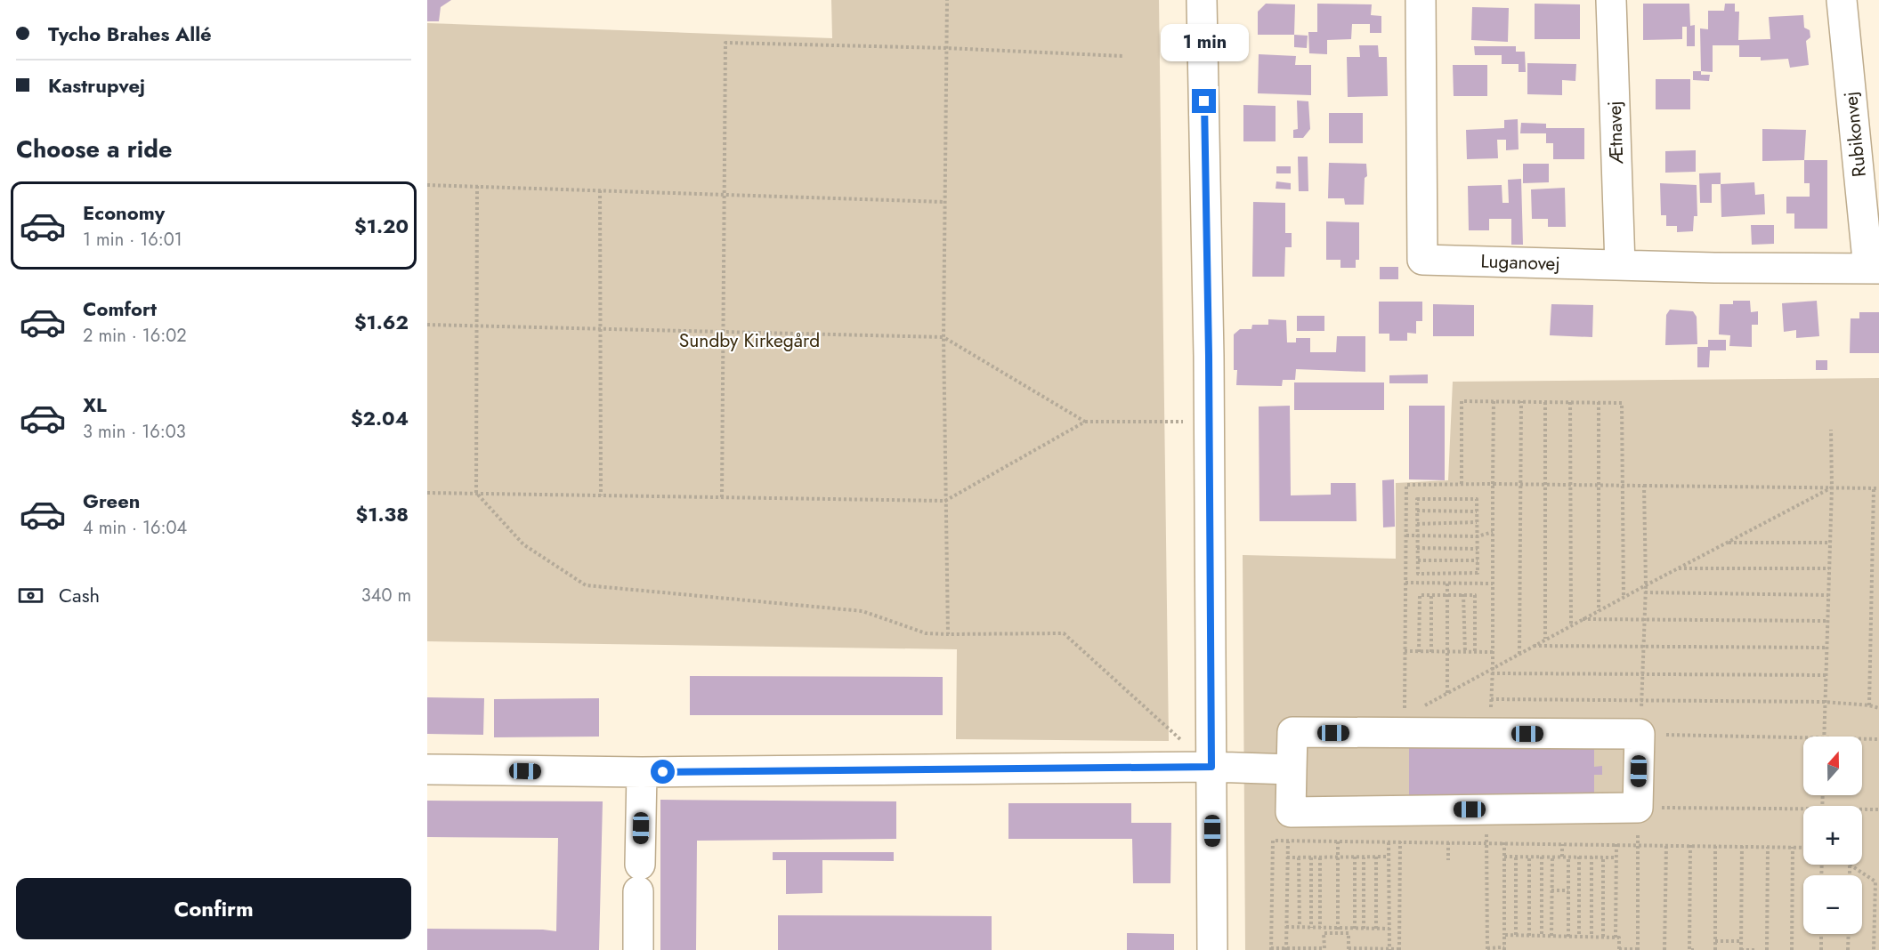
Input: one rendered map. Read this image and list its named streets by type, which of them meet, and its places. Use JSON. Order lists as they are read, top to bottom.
{
  "streets": {
    "street": ["Ætnavej", "Rubikonvej", "Luganovej"]
  },
  "crossings": [
    ["Ætnavej", "Luganovej"],
    ["Rubikonvej", "Luganovej"]
  ],
  "parks": ["Sundby Kirkegård"],
  "north": "top",
  "page": {
    "banner": ["Tycho Brahes Allé", "Kastrupvej"],
    "bubble": "1 min",
    "heading": "Choose a ride",
    "list": [
      {
        "name": "Economy",
        "note": "1 min · 16:01",
        "value": "$1.20"
      },
      {
        "name": "Comfort",
        "note": "2 min · 16:02",
        "value": "$1.62"
      },
      {
        "name": "XL",
        "note": "3 min · 16:03",
        "value": "$2.04"
      },
      {
        "name": "Green",
        "note": "4 min · 16:04",
        "value": "$1.38"
      }
    ],
    "pay": ["Cash", "340 m"],
    "map_buttons": ["+", "−"],
    "buttons": "Confirm"
  }
}
